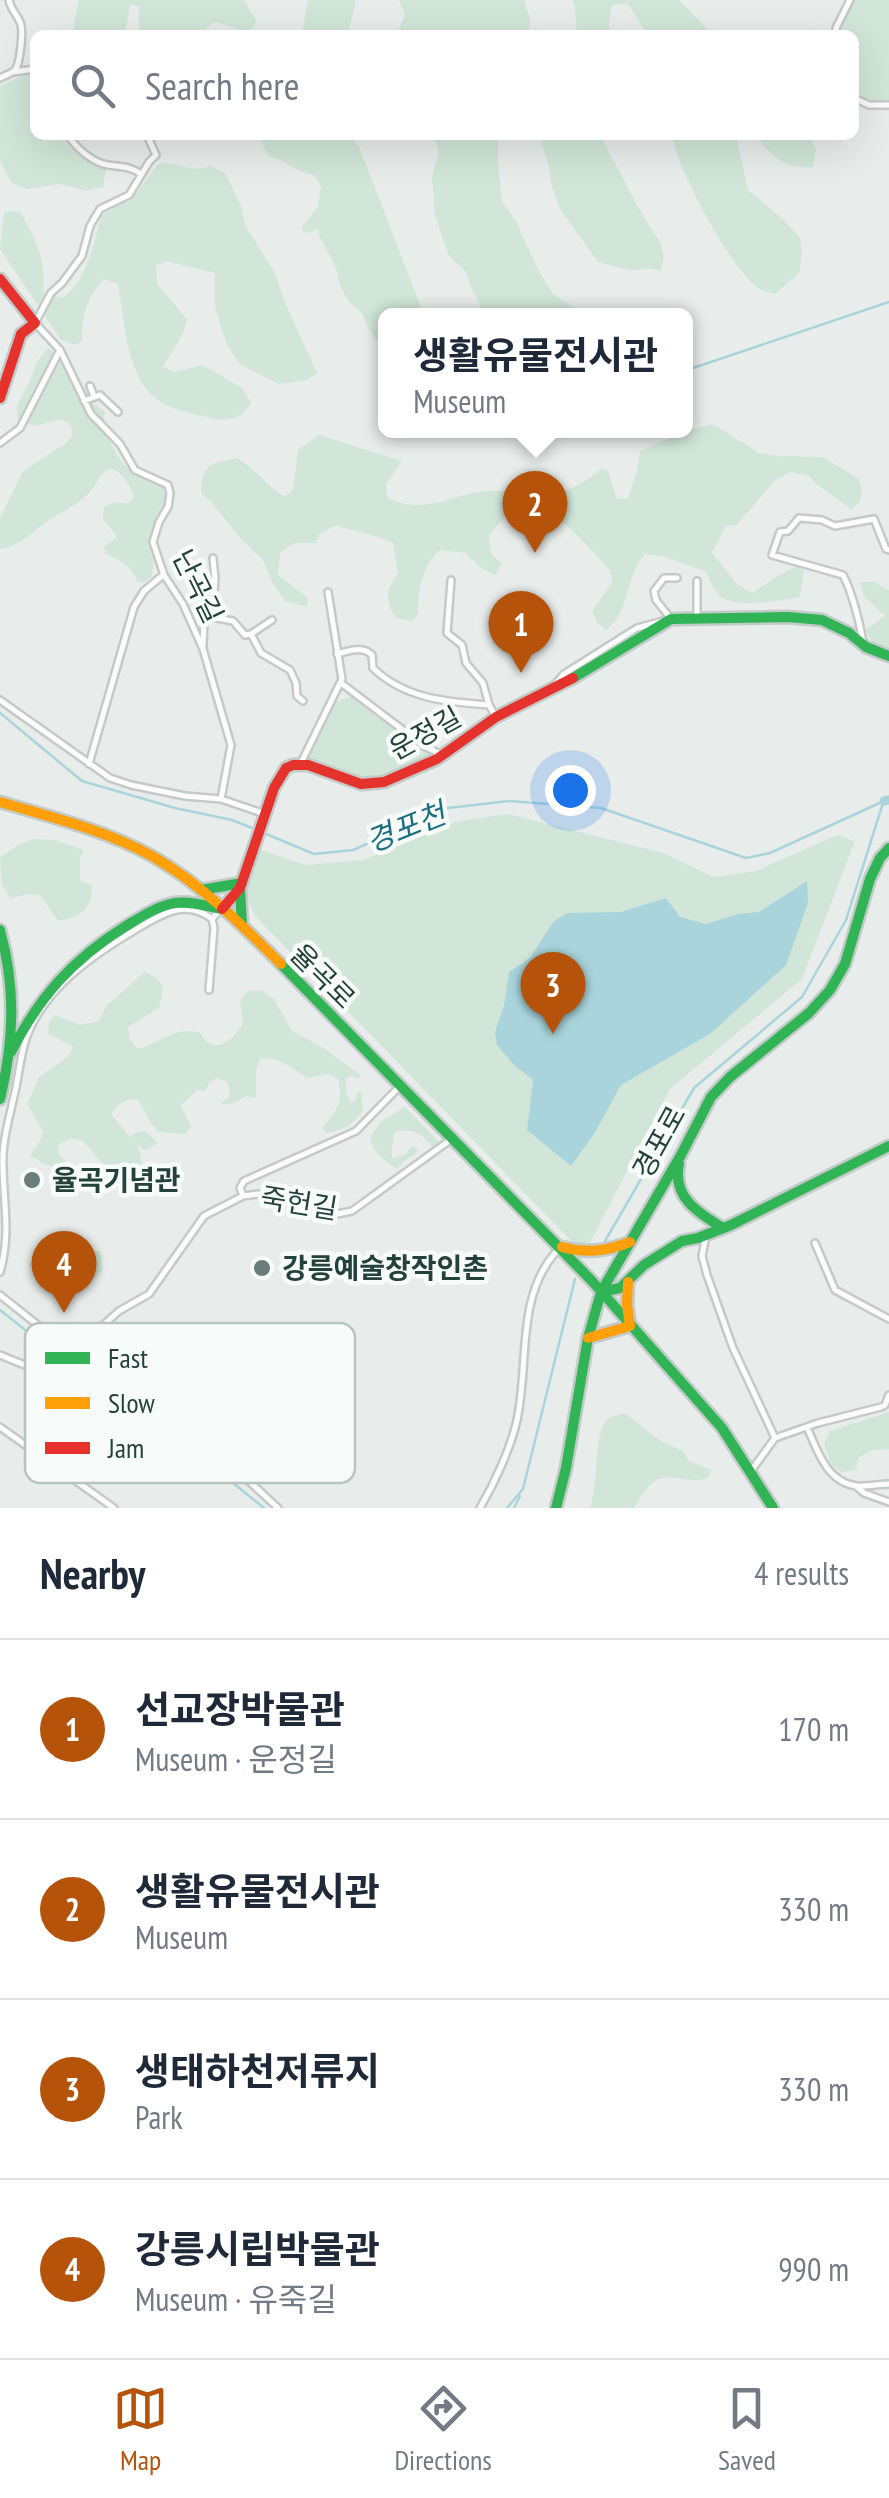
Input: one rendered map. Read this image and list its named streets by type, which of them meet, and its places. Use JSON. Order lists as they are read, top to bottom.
{
  "streets": {
    "street": [
      "난곡길",
      "운정길",
      "율곡로",
      "경포로",
      "죽헌길"
    ]
  },
  "crossings": [
    ["율곡로", "경포로"],
    ["율곡로", "죽헌길"]
  ],
  "water": ["경포천"],
  "places": ["율곡기념관", "강릉예술창작인촌"],
  "legend": ["Fast", "Slow", "Jam"],
  "page": {
    "search": "Search here",
    "popup": ["생활유물전시관", "Museum"],
    "pins": [
      "2",
      "1",
      "3",
      "4"
    ],
    "heading": ["Nearby", "4 results"],
    "list": [
      {
        "mark": "1",
        "name": "선교장박물관",
        "note": "Museum · 운정길",
        "value": "170 m"
      },
      {
        "mark": "2",
        "name": "생활유물전시관",
        "note": "Museum",
        "value": "330 m"
      },
      {
        "mark": "3",
        "name": "생태하천저류지",
        "note": "Park",
        "value": "330 m"
      },
      {
        "mark": "4",
        "name": "강릉시립박물관",
        "note": "Museum · 유죽길",
        "value": "990 m"
      }
    ],
    "nav": ["Map", "Directions", "Saved"]
  }
}
